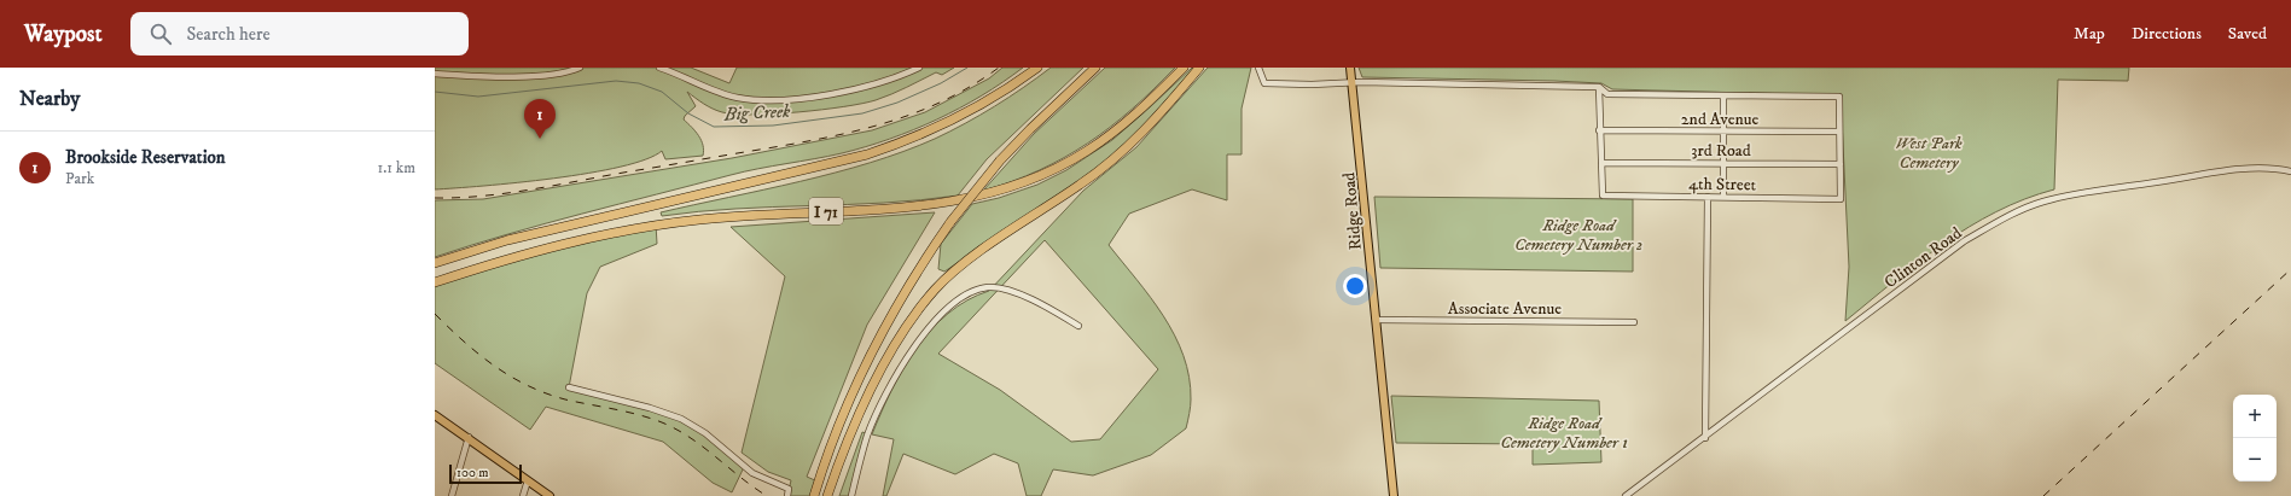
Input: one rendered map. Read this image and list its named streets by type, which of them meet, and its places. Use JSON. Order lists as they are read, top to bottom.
{
  "streets": {
    "highway": ["I 71"],
    "main road": ["Ridge Road"],
    "street": [
      "2nd Avenue",
      "3rd Road",
      "4th Street",
      "Clinton Road",
      "Associate Avenue"
    ]
  },
  "crossings": [
    ["3rd Road", "4th Street"],
    ["Ridge Road", "Associate Avenue"]
  ],
  "water": ["Big Creek"],
  "parks": ["West Park Cemetery", "Ridge Road Cemetery Number 2", "Ridge Road Cemetery Number 1"],
  "scale_bar": "100 m",
  "page": {
    "header": "Waypost",
    "search": "Search here",
    "nav": ["Map", "Directions", "Saved"],
    "heading": "Nearby",
    "pins": "1",
    "list": [
      {
        "mark": "1",
        "name": "Brookside Reservation",
        "note": "Park",
        "value": "1.1 km"
      }
    ],
    "map_buttons": ["+", "−"],
    "scale": "100 m"
  }
}
